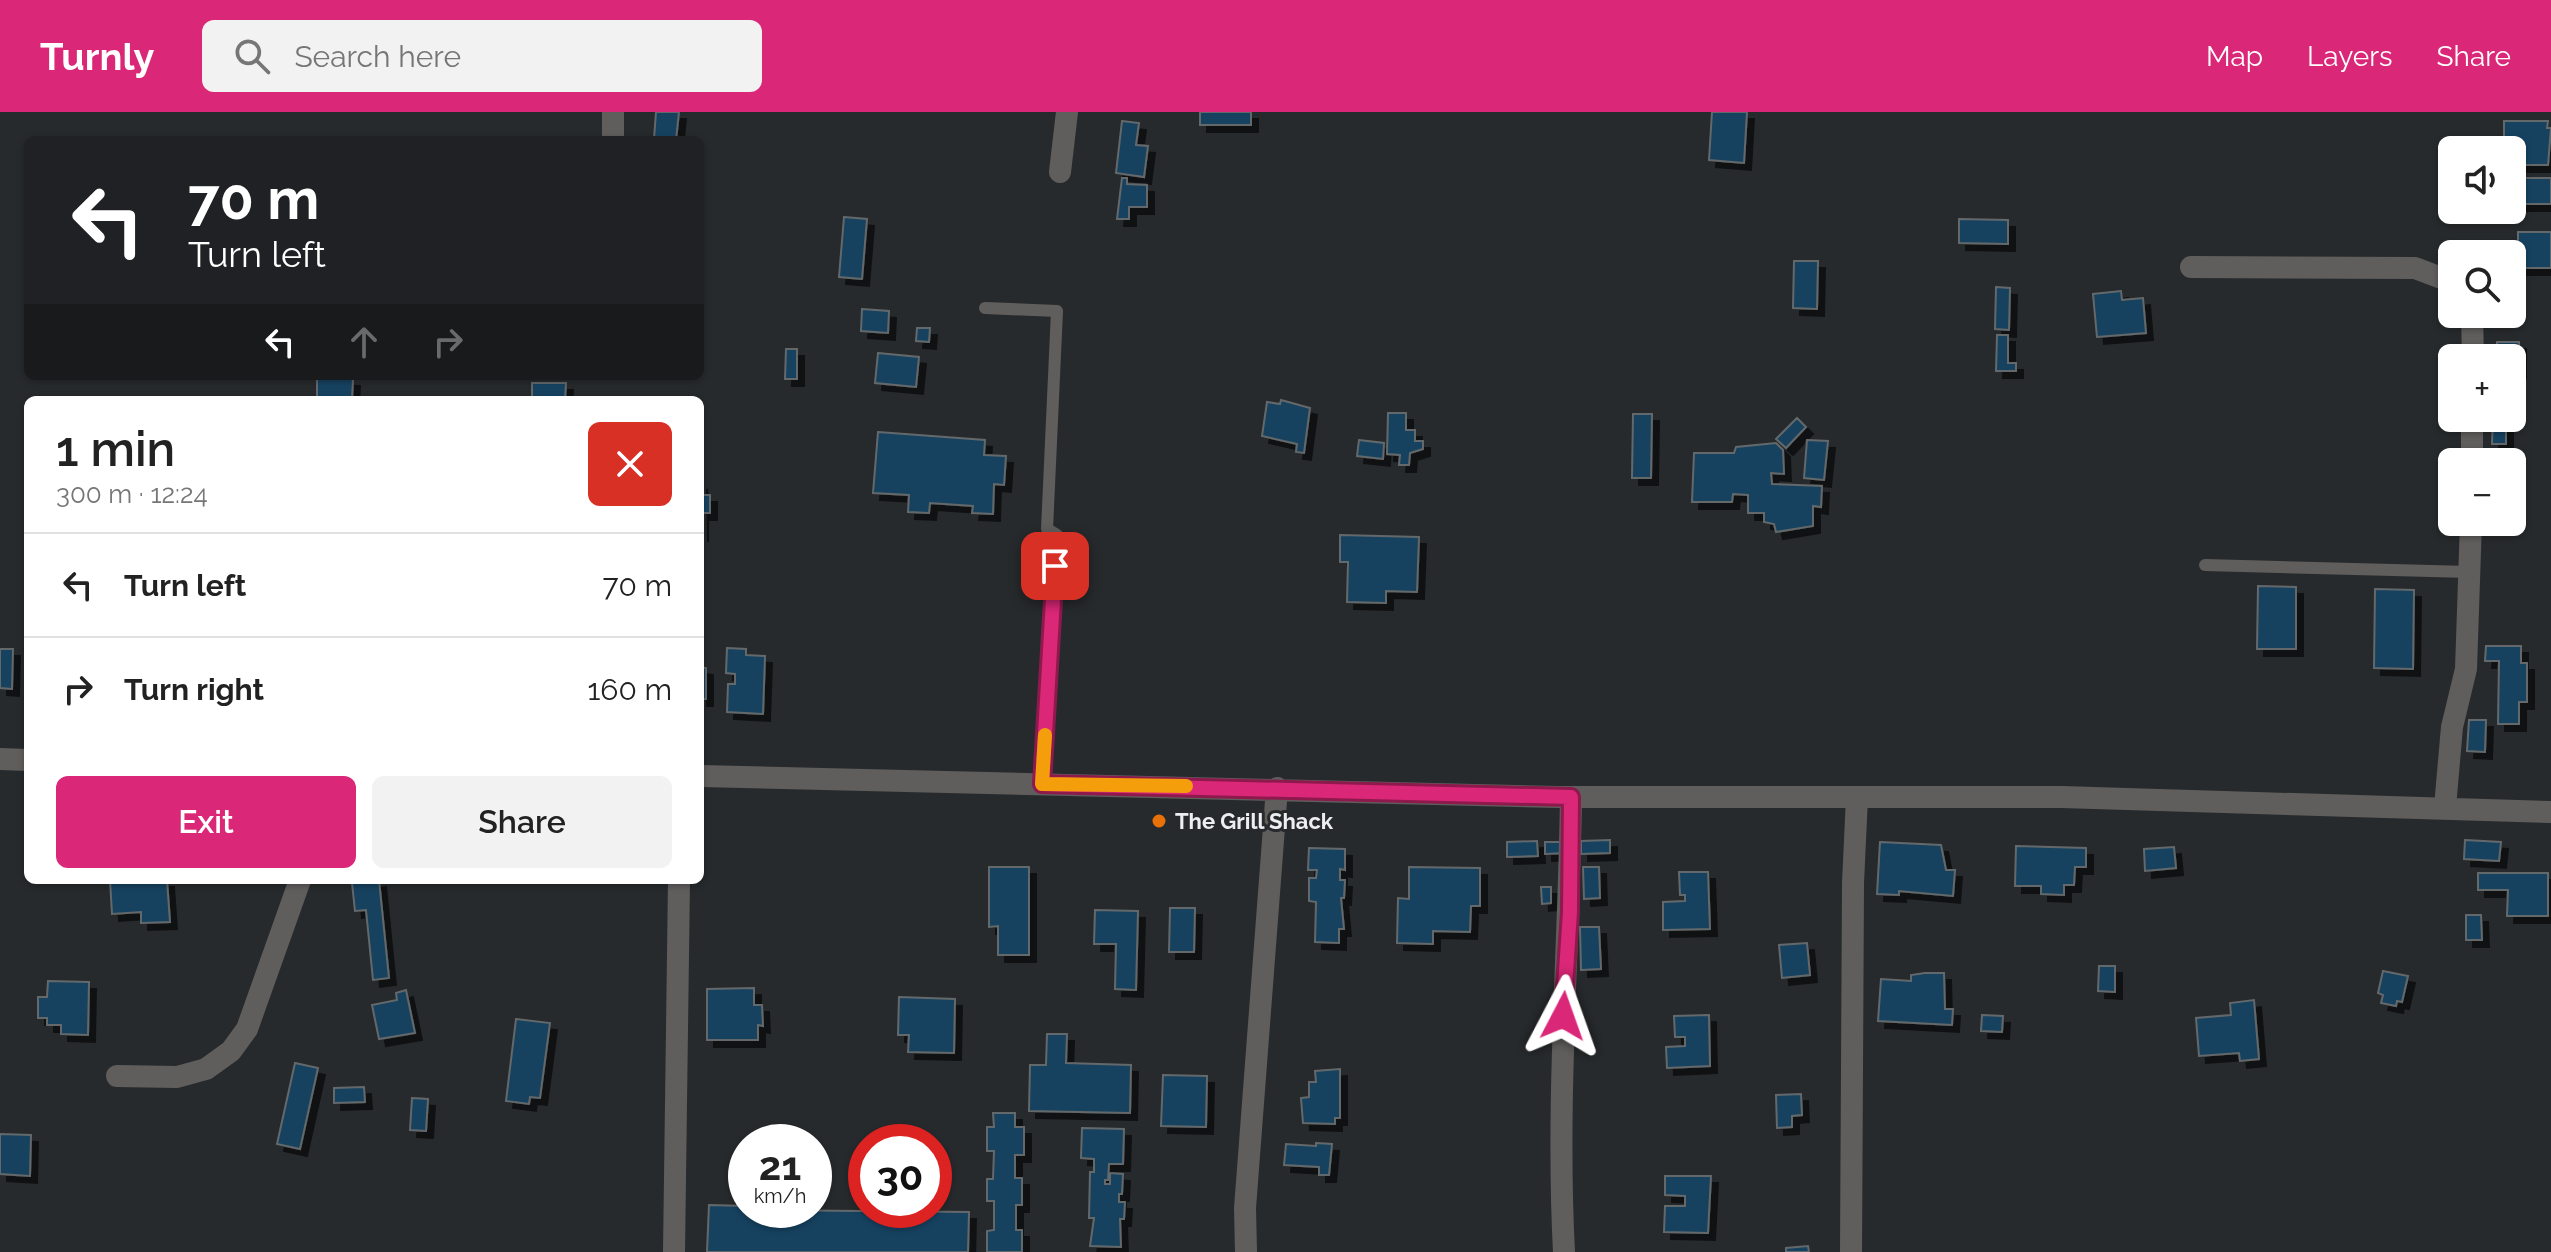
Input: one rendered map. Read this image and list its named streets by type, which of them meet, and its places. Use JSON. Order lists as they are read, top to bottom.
{
  "places": ["The Grill Shack"],
  "page": {
    "header": "Turnly",
    "search": "Search here",
    "nav": ["Map", "Layers", "Share"],
    "map_buttons": ["+", "−"],
    "turn": ["70 m", "Turn left"],
    "heading": ["1 min", "300 m · 12:24"],
    "list": [
      {
        "name": "Turn left",
        "value": "70 m"
      },
      {
        "name": "Turn right",
        "value": "160 m"
      }
    ],
    "buttons": ["Exit", "Share"],
    "speed": "21 km/h",
    "limit": "30"
  }
}
